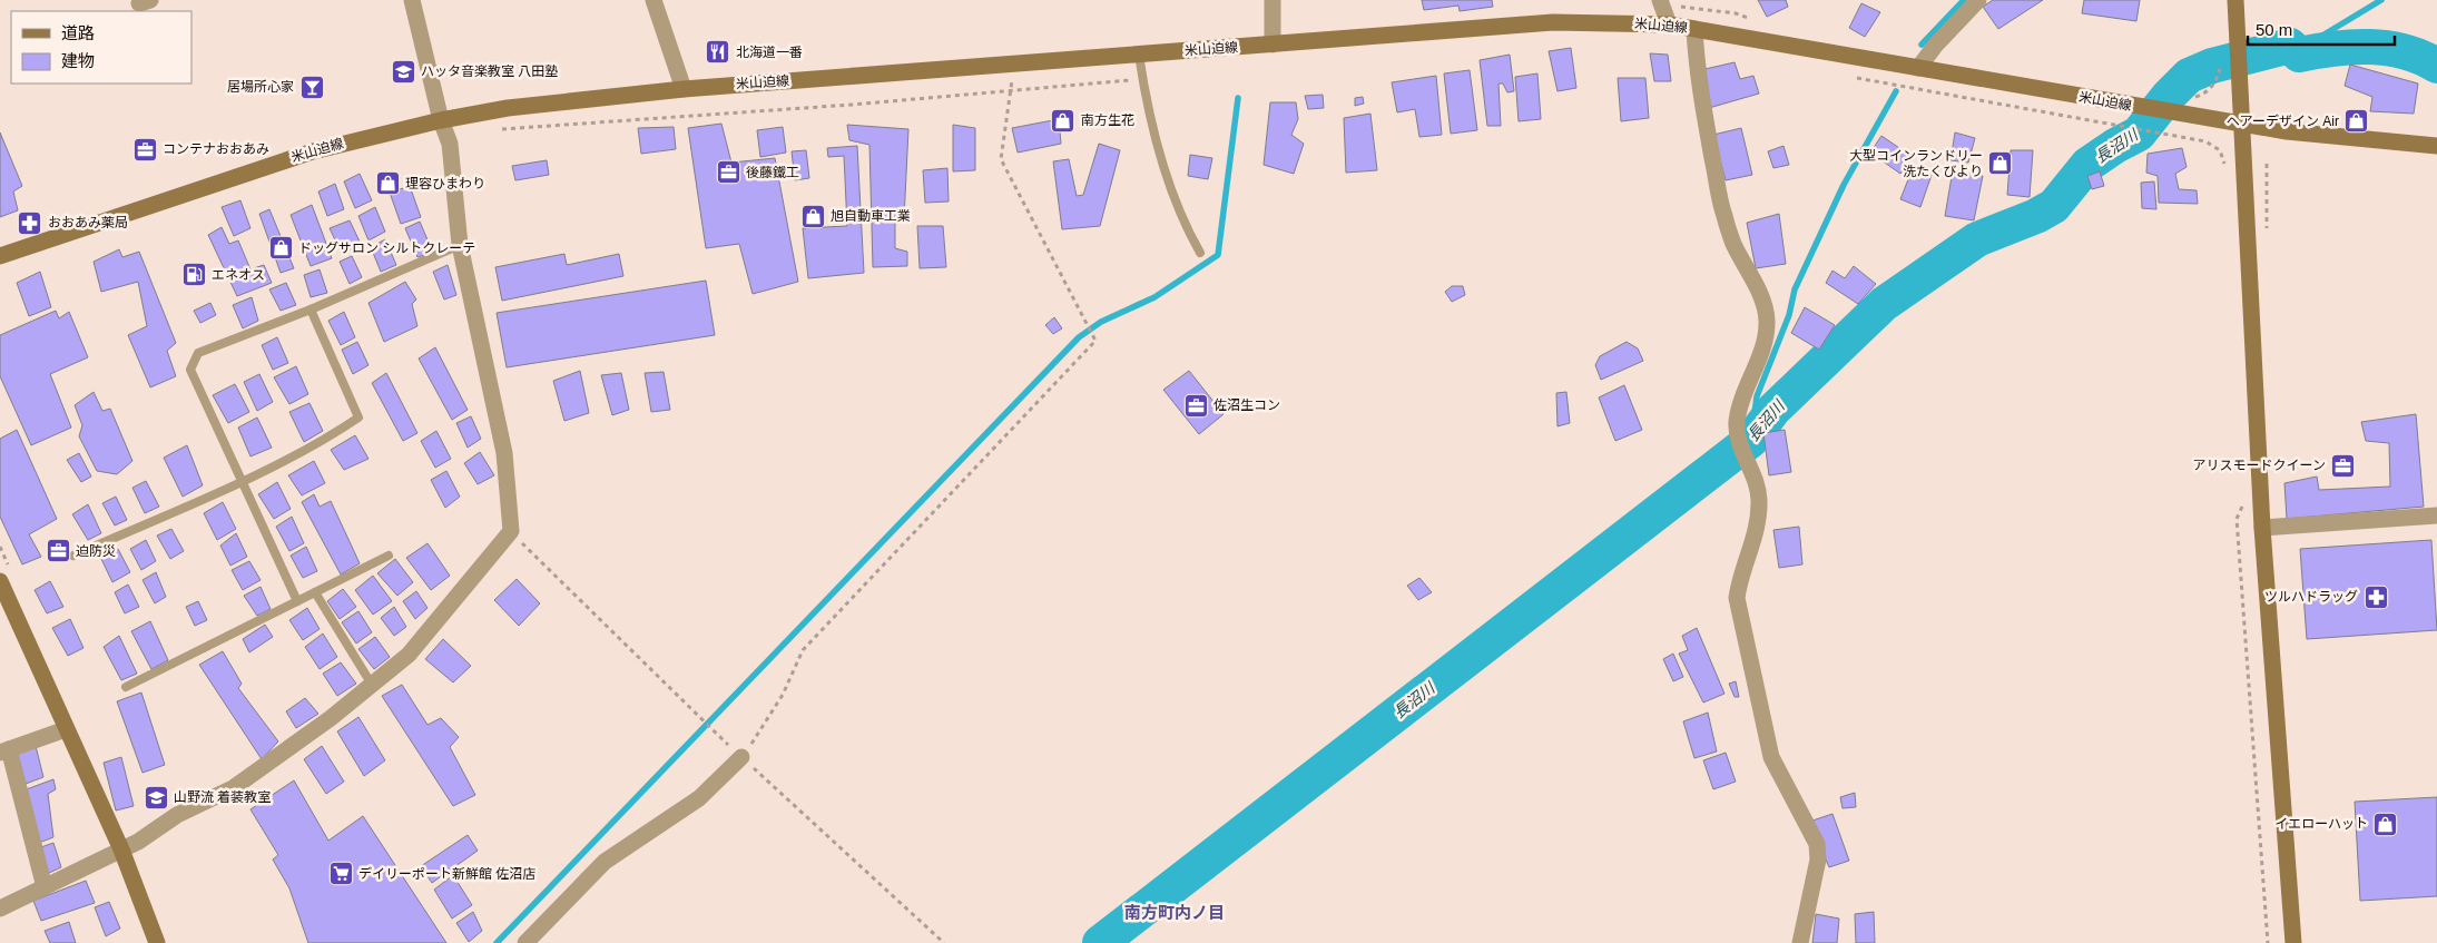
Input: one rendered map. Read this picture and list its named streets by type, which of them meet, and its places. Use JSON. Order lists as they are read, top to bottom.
{
  "streets": {
    "main road": ["米山迫線"]
  },
  "districts": ["南方町内ノ目"],
  "water": ["長沼川"],
  "places": {
    "restaurant": ["北海道一番"],
    "school or university": ["ハッタ音楽教室 八田塾", "山野流 着装教室"],
    "bar": ["居場所心家"],
    "shop": [
      "南方生花",
      "ヘアーデザイン Air",
      "大型コインランドリー 洗たくびより",
      "理容ひまわり",
      "旭自動車工業",
      "ドッグサロン シルトクレーテ",
      "イエローハット"
    ],
    "office": [
      "コンテナおおあみ",
      "後藤鐵工",
      "佐沼生コン",
      "アリスモードクイーン",
      "迫防災"
    ],
    "pharmacy": ["おおあみ薬局", "ツルハドラッグ"],
    "fuel station": ["エネオス"],
    "supermarket": ["デイリーポート新鮮館 佐沼店"]
  },
  "legend": ["道路", "建物"],
  "scale_bar": "50 m"
}
